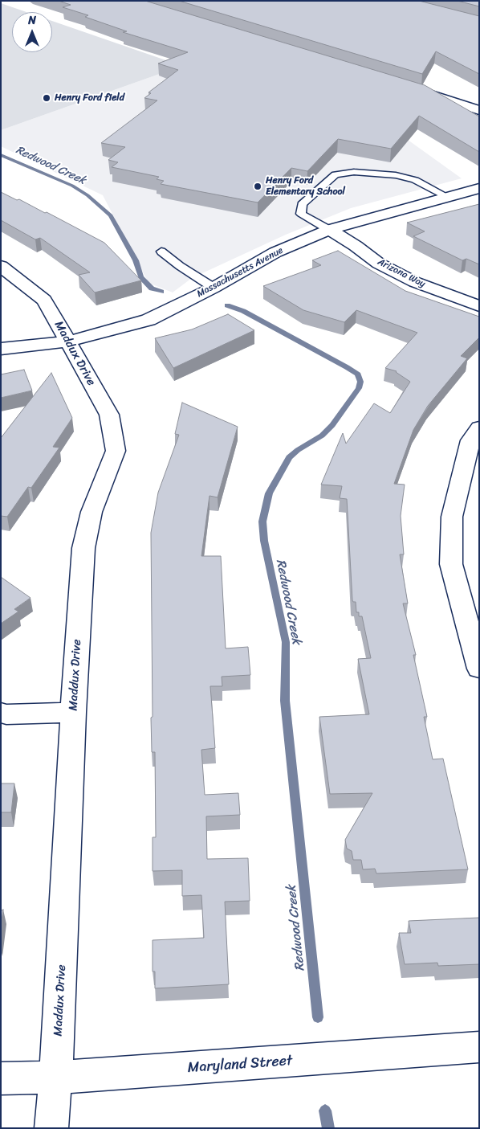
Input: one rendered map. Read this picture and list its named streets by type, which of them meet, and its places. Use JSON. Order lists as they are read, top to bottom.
{
  "streets": {
    "street": [
      "Massachusetts Avenue",
      "Arizona Way",
      "Maddux Drive",
      "Maryland Street"
    ]
  },
  "crossings": [
    ["Massachusetts Avenue", "Arizona Way"],
    ["Massachusetts Avenue", "Maddux Drive"],
    ["Maddux Drive", "Maryland Street"]
  ],
  "water": ["Redwood Creek"],
  "places": ["Henry Ford field", "Henry Ford Elementary School"],
  "north": "top"
}
